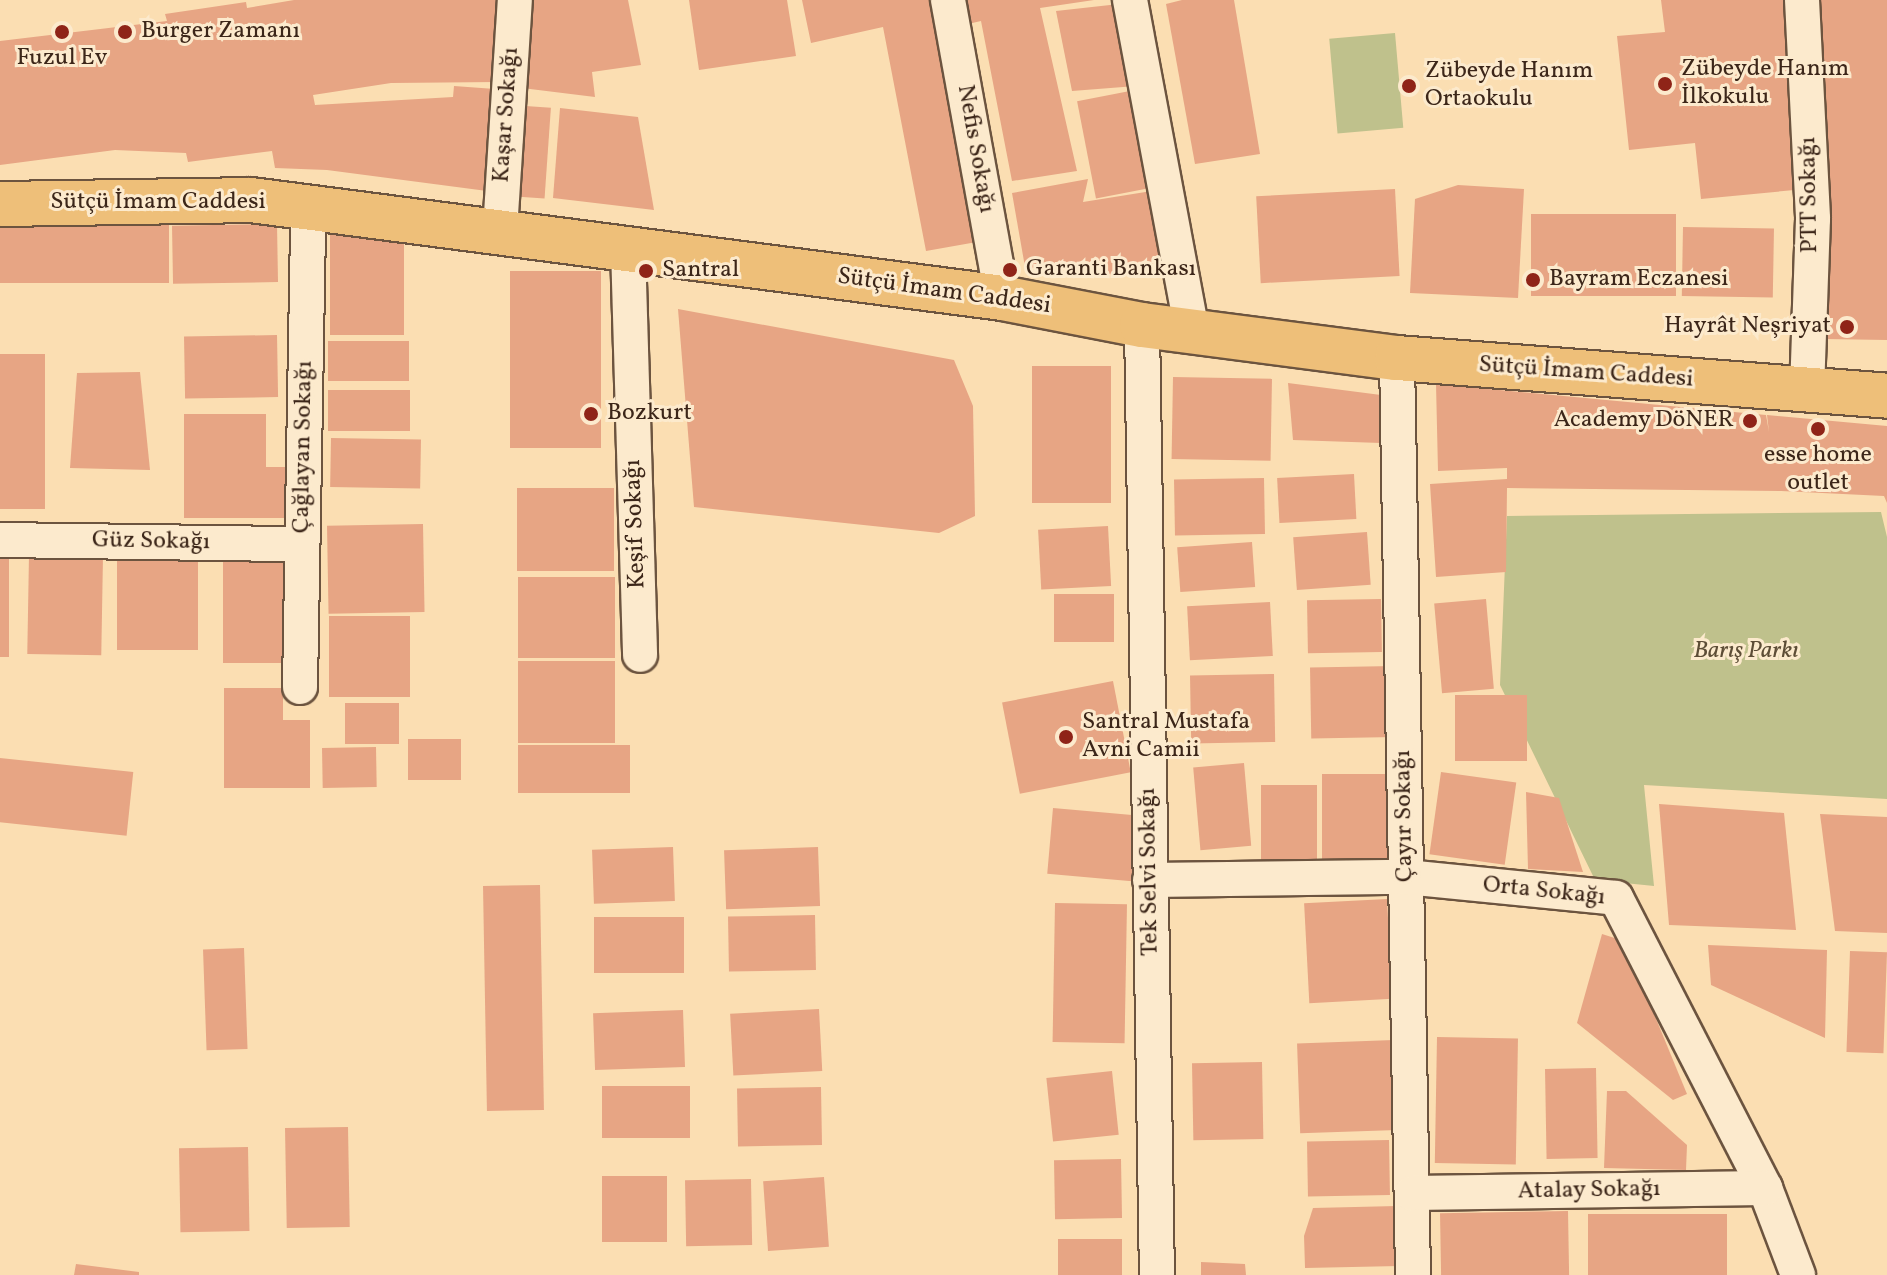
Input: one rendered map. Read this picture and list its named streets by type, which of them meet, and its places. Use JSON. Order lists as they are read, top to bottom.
{
  "streets": {
    "main road": ["Sütçü İmam Caddesi"],
    "street": [
      "Kaşar Sokağı",
      "Nefis Sokağı",
      "PTT Sokağı",
      "Çağlayan Sokağı",
      "Keşif Sokağı",
      "Güz Sokağı",
      "Çayır Sokağı",
      "Tek Selvi Sokağı",
      "Orta Sokağı",
      "Atalay Sokağı"
    ]
  },
  "crossings": [
    ["Kaşar Sokağı", "Sütçü İmam Caddesi"],
    ["Nefis Sokağı", "Sütçü İmam Caddesi"],
    ["PTT Sokağı", "Sütçü İmam Caddesi"],
    ["Sütçü İmam Caddesi", "Çağlayan Sokağı"],
    ["Sütçü İmam Caddesi", "Keşif Sokağı"],
    ["Sütçü İmam Caddesi", "Çayır Sokağı"],
    ["Sütçü İmam Caddesi", "Tek Selvi Sokağı"],
    ["Çağlayan Sokağı", "Güz Sokağı"],
    ["Çayır Sokağı", "Orta Sokağı"],
    ["Çayır Sokağı", "Atalay Sokağı"],
    ["Tek Selvi Sokağı", "Orta Sokağı"],
    ["Orta Sokağı", "Atalay Sokağı"]
  ],
  "parks": ["Barış Parkı"],
  "places": [
    "Fuzul Ev",
    "Burger Zamanı",
    "Zübeyde Hanım İlkokulu",
    "Zübeyde Hanım Ortaokulu",
    "Garanti Bankası",
    "Santral",
    "Bayram Eczanesi",
    "Hayrât Neşriyat",
    "Bozkurt",
    "Academy DöNER",
    "esse home outlet",
    "Santral Mustafa Avni Camii"
  ]
}
